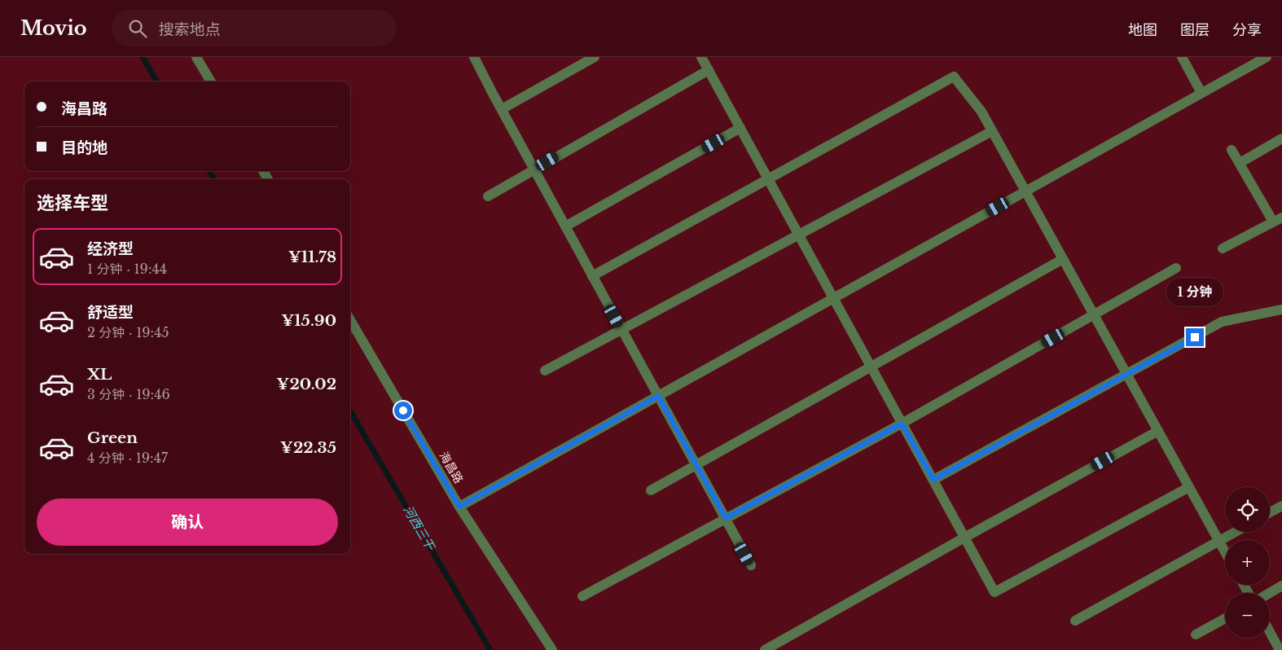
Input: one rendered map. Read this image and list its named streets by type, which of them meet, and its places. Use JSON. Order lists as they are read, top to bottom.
{
  "streets": {
    "street": ["海昌路"]
  },
  "water": ["河西三干"],
  "page": {
    "header": "Movio",
    "search": "搜索地点",
    "nav": ["地图", "图层", "分享"],
    "banner": ["海昌路", "目的地"],
    "heading": "选择车型",
    "list": [
      {
        "name": "经济型",
        "note": "1 分钟 · 19:44",
        "value": "¥11.78"
      },
      {
        "name": "舒适型",
        "note": "2 分钟 · 19:45",
        "value": "¥15.90"
      },
      {
        "name": "XL",
        "note": "3 分钟 · 19:46",
        "value": "¥20.02"
      },
      {
        "name": "Green",
        "note": "4 分钟 · 19:47",
        "value": "¥22.35"
      }
    ],
    "bubble": "1 分钟",
    "map_buttons": ["+", "−"],
    "buttons": "确认"
  }
}
